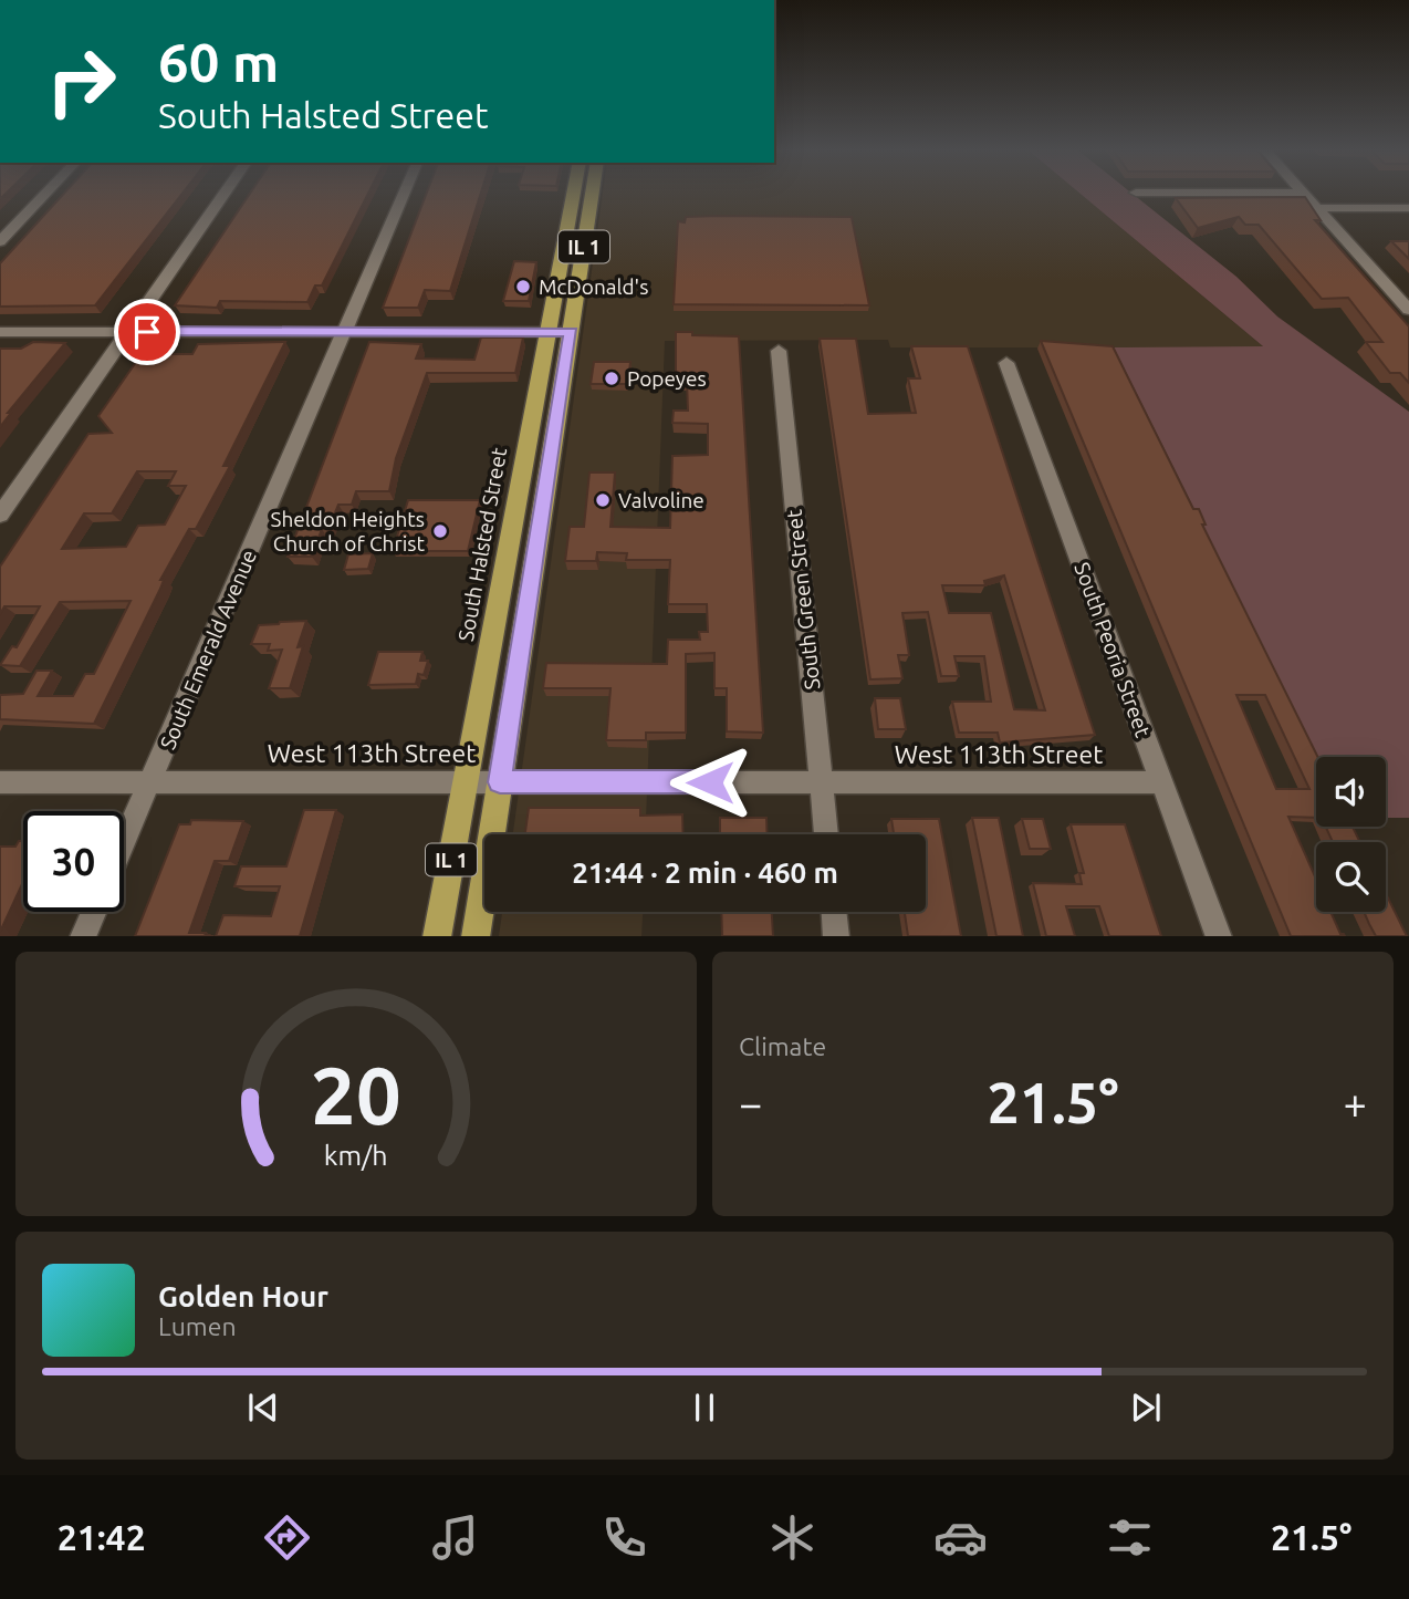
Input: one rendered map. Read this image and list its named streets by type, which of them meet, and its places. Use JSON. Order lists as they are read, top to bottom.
{
  "streets": {
    "main road": ["IL 1", "South Halsted Street"],
    "street": [
      "South Green Street",
      "South Emerald Avenue",
      "South Peoria Street",
      "West 113th Street"
    ]
  },
  "crossings": [
    ["South Halsted Street", "West 113th Street"],
    ["South Green Street", "West 113th Street"],
    ["South Emerald Avenue", "West 113th Street"],
    ["South Peoria Street", "West 113th Street"]
  ],
  "places": [
    "McDonald's",
    "Popeyes",
    "Valvoline",
    "Sheldon Heights Church of Christ"
  ],
  "page": {
    "turn": ["60 m", "South Halsted Street"],
    "limit": "30",
    "trip": "21:44 · 2 min · 460 m",
    "tile": "Climate",
    "heat": ["−", "21.5°", "+"],
    "song": ["Golden Hour", "Lumen"],
    "tabs": ["21:42", "21.5°"],
    "gauge": ["20", "km/h"]
  }
}
